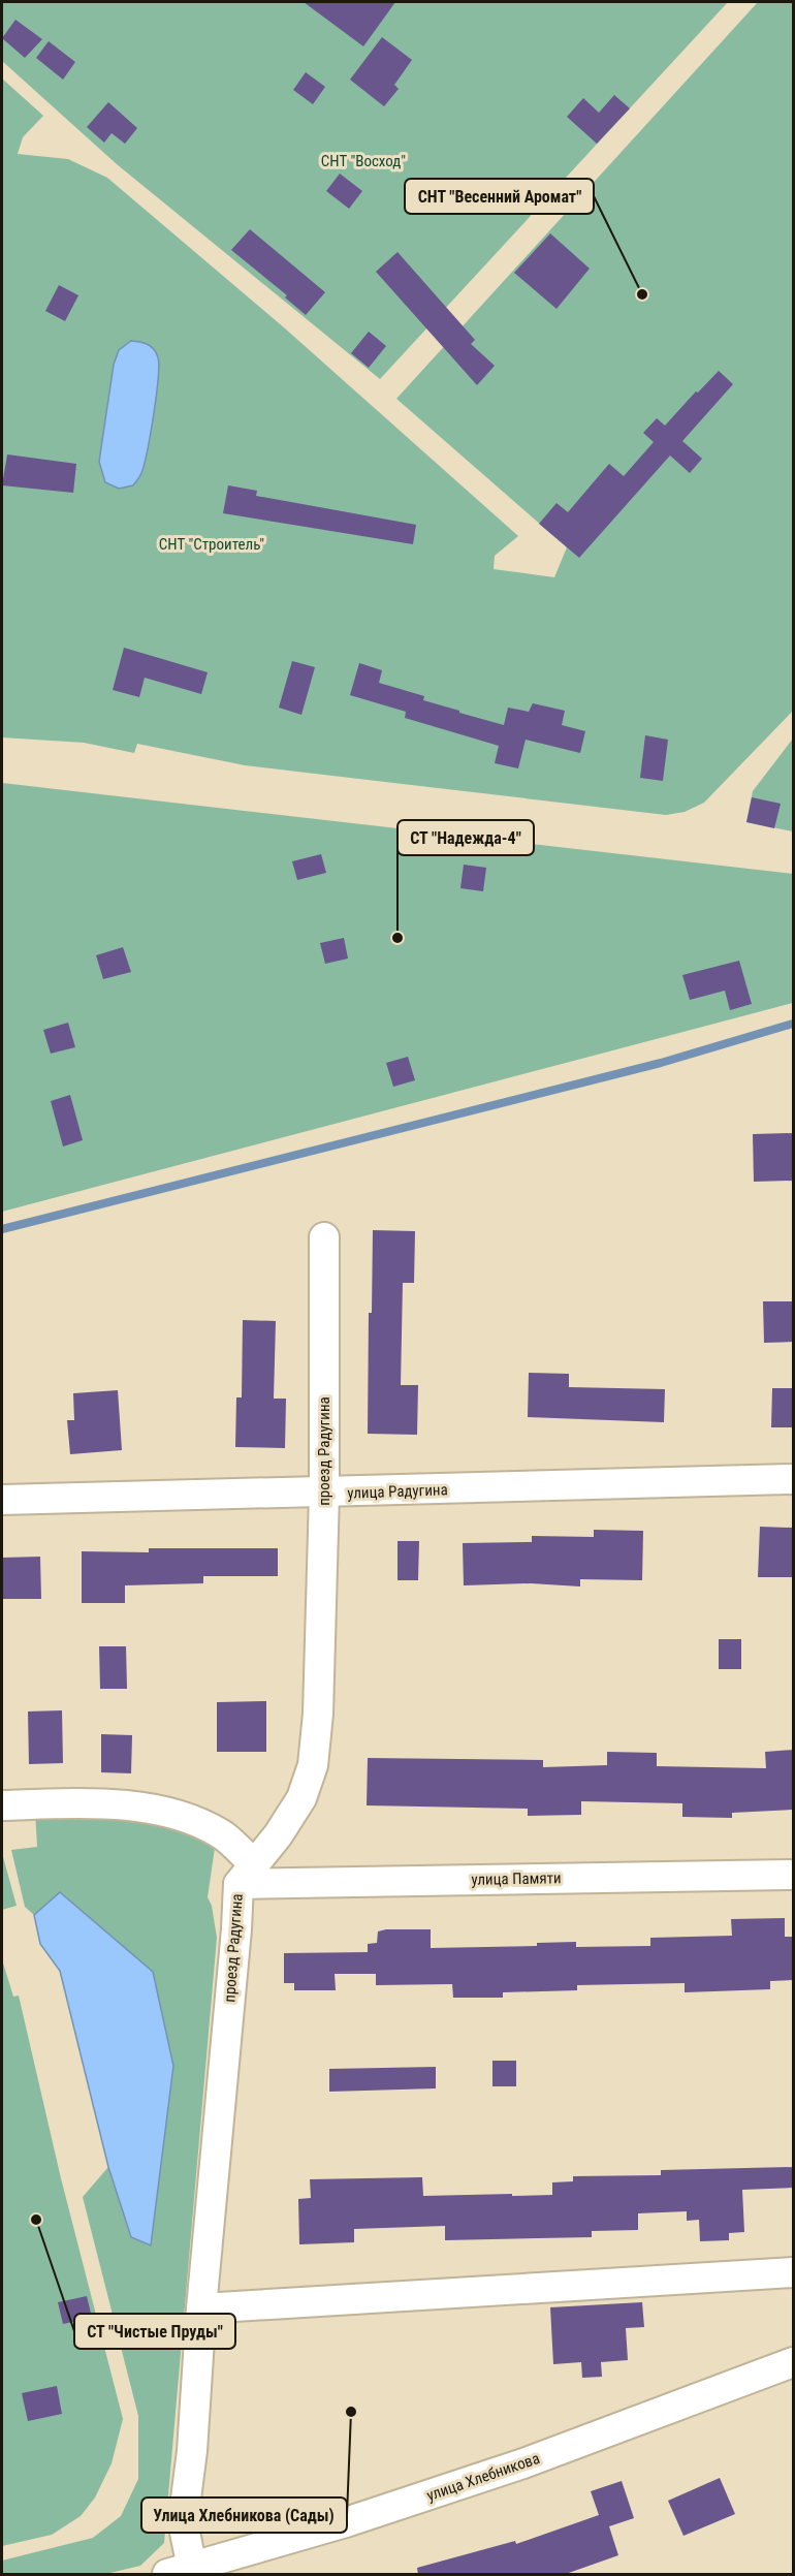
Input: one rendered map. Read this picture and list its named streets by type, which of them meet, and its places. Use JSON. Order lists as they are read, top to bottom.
{
  "streets": {
    "street": [
      "проезд Радугина",
      "улица Радугина",
      "улица Памяти",
      "улица Хлебникова"
    ]
  },
  "crossings": [
    ["проезд Радугина", "улица Радугина"],
    ["проезд Радугина", "улица Памяти"],
    ["проезд Радугина", "улица Хлебникова"]
  ],
  "parks": ["СНТ \"Восход\"", "СНТ \"Строитель\""],
  "places": [
    "СНТ \"Весенний Аромат\"",
    "СТ \"Надежда-4\"",
    "СТ \"Чистые Пруды\"",
    "Улица Хлебникова (Сады)"
  ]
}
